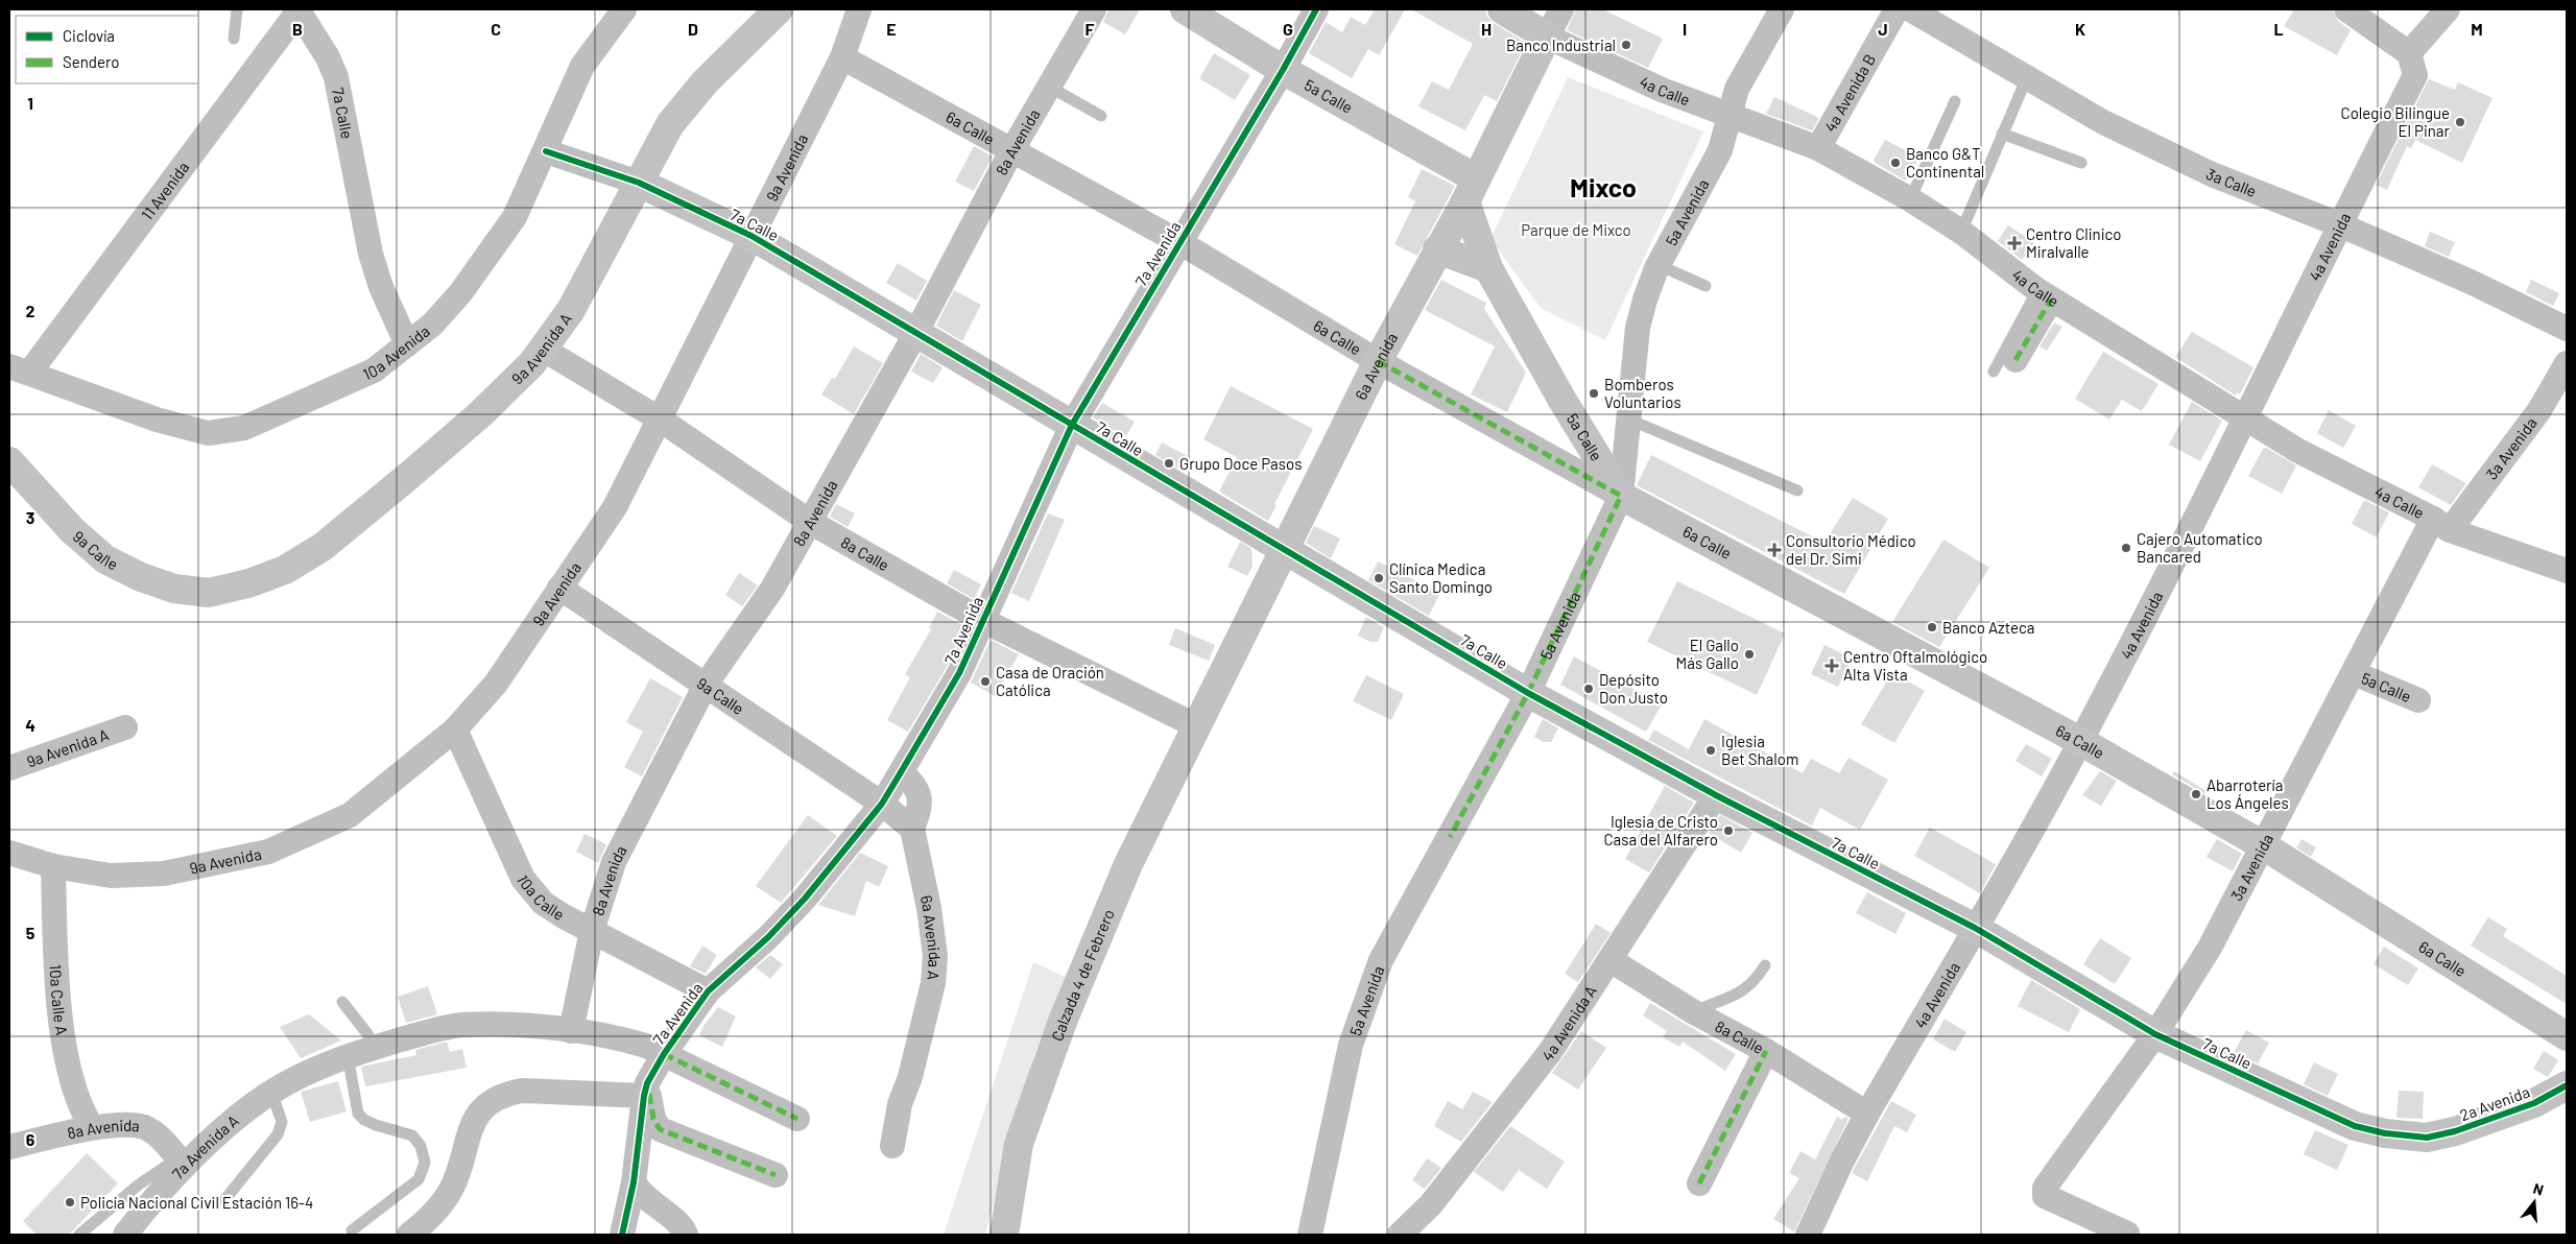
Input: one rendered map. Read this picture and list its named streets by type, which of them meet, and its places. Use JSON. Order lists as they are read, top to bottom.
{
  "streets": {
    "street": [
      "4a Calle",
      "4a Avenida B",
      "5a Calle",
      "7a Calle",
      "6a Calle",
      "8a Avenida",
      "9a Avenida",
      "3a Calle",
      "11 Avenida",
      "5a Avenida",
      "4a Avenida",
      "7a Avenida",
      "9a Avenida A",
      "10a Avenida",
      "6a Avenida",
      "3a Avenida",
      "9a Calle",
      "8a Calle",
      "10a Calle",
      "6a Avenida A",
      "Calzada 4 de Febrero",
      "10a Calle A",
      "4a Avenida A",
      "2a Avenida",
      "7a Avenida A"
    ]
  },
  "crossings": [
    ["4a Calle", "4a Avenida B"],
    ["4a Calle", "5a Avenida"],
    ["4a Calle", "4a Avenida"],
    ["4a Calle", "6a Avenida"],
    ["4a Calle", "3a Avenida"],
    ["5a Calle", "6a Calle"],
    ["5a Calle", "5a Avenida"],
    ["5a Calle", "7a Avenida"],
    ["5a Calle", "6a Avenida"],
    ["5a Calle", "3a Avenida"],
    ["7a Calle", "8a Avenida"],
    ["7a Calle", "9a Avenida"],
    ["7a Calle", "11 Avenida"],
    ["7a Calle", "5a Avenida"],
    ["7a Calle", "4a Avenida"],
    ["7a Calle", "7a Avenida"],
    ["7a Calle", "9a Avenida A"],
    ["7a Calle", "10a Avenida"],
    ["7a Calle", "6a Avenida"],
    ["7a Calle", "3a Avenida"],
    ["7a Calle", "4a Avenida A"],
    ["7a Calle", "2a Avenida"],
    ["6a Calle", "8a Avenida"],
    ["6a Calle", "9a Avenida"],
    ["6a Calle", "5a Avenida"],
    ["6a Calle", "4a Avenida"],
    ["6a Calle", "7a Avenida"],
    ["6a Calle", "6a Avenida"],
    ["6a Calle", "3a Avenida"],
    ["8a Avenida", "9a Calle"],
    ["8a Avenida", "8a Calle"],
    ["8a Avenida", "10a Calle"],
    ["8a Avenida", "10a Calle A"],
    ["8a Avenida", "7a Avenida A"],
    ["9a Avenida", "9a Calle"],
    ["9a Avenida", "8a Calle"],
    ["9a Avenida", "10a Calle"],
    ["9a Avenida", "10a Calle A"],
    ["3a Calle", "4a Avenida"],
    ["11 Avenida", "10a Avenida"],
    ["4a Avenida", "8a Calle"],
    ["7a Avenida", "9a Calle"],
    ["7a Avenida", "8a Calle"],
    ["7a Avenida", "10a Calle"],
    ["9a Avenida A", "9a Calle"],
    ["6a Avenida", "8a Calle"],
    ["6a Avenida", "Calzada 4 de Febrero"],
    ["8a Calle", "Calzada 4 de Febrero"],
    ["8a Calle", "4a Avenida A"]
  ],
  "districts": ["Mixco"],
  "parks": ["Parque de Mixco"],
  "places": {
    "other": [
      "Banco Industrial",
      "Colegio Bilingue El Pinar",
      "Banco G&T Continental",
      "Bomberos Voluntarios",
      "Grupo Doce Pasos",
      "Cajero Automatico Bancared",
      "Clínica Medica Santo Domingo",
      "Banco Azteca",
      "El Gallo Más Gallo",
      "Casa de Oración Católica",
      "Depósito Don Justo",
      "Iglesia Bet Shalom",
      "Abarrotería Los Ángeles",
      "Iglesia de Cristo Casa del Alfarero",
      "Policía Nacional Civil Estación 16-4"
    ],
    "health": ["Centro Clinico Miralvalle", "Consultorio Médico del Dr. Simi", "Centro Oftalmológico Alta Vista"]
  },
  "legend": ["Ciclovía", "Sendero"],
  "north": "top",
  "grid": {
    "columns": [
      "B",
      "C",
      "D",
      "E",
      "F",
      "G",
      "H",
      "I",
      "J",
      "K",
      "L",
      "M"
    ],
    "rows": [
      "1",
      "2",
      "3",
      "4",
      "5",
      "6"
    ]
  }
}
